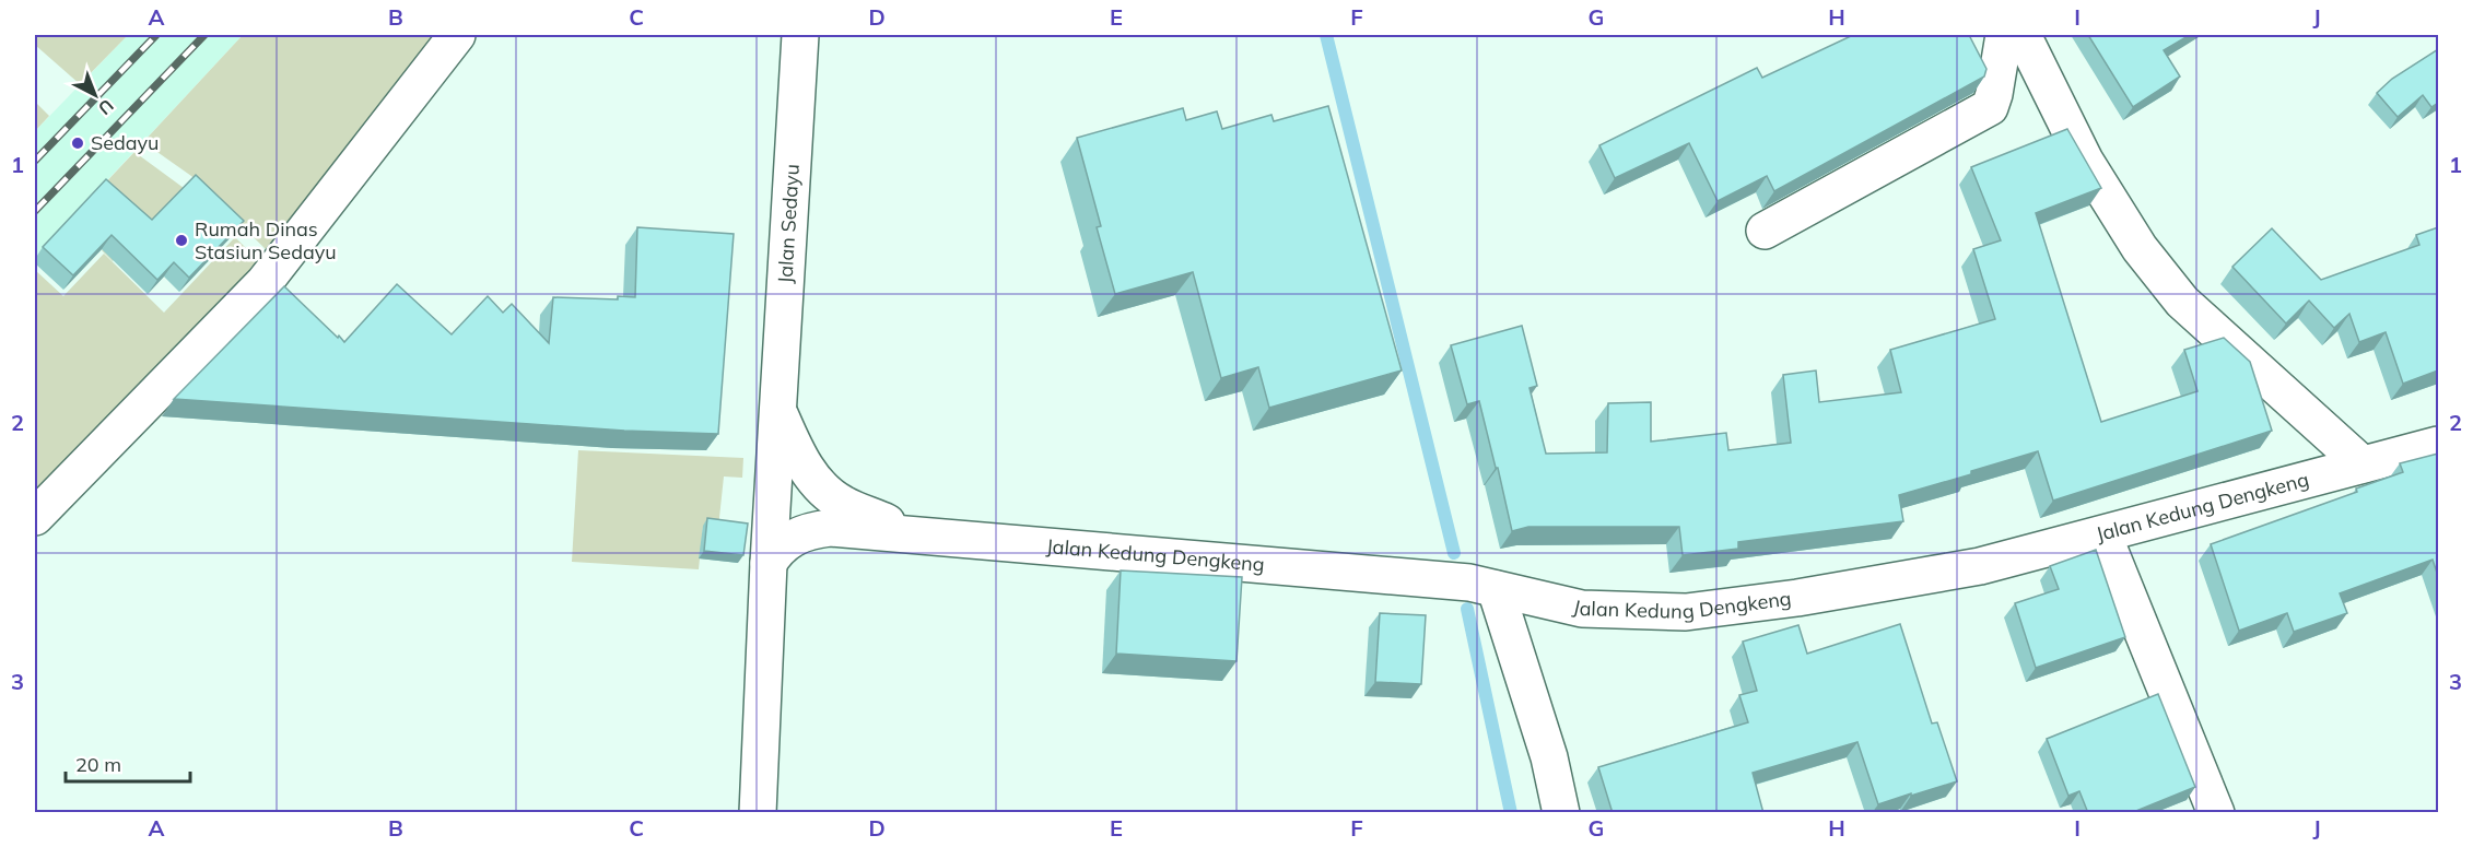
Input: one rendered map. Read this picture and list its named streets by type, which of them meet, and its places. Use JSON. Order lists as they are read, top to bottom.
{
  "streets": {
    "street": ["Jalan Sedayu", "Jalan Kedung Dengkeng"]
  },
  "crossings": [
    ["Jalan Sedayu", "Jalan Kedung Dengkeng"]
  ],
  "places": ["Sedayu", "Rumah Dinas Stasiun Sedayu"],
  "scale_bar": "20 m",
  "north": "bottom right",
  "grid": {
    "columns": [
      "A",
      "B",
      "C",
      "D",
      "E",
      "F",
      "G",
      "H",
      "I",
      "J"
    ],
    "rows": ["1", "2", "3"]
  }
}
